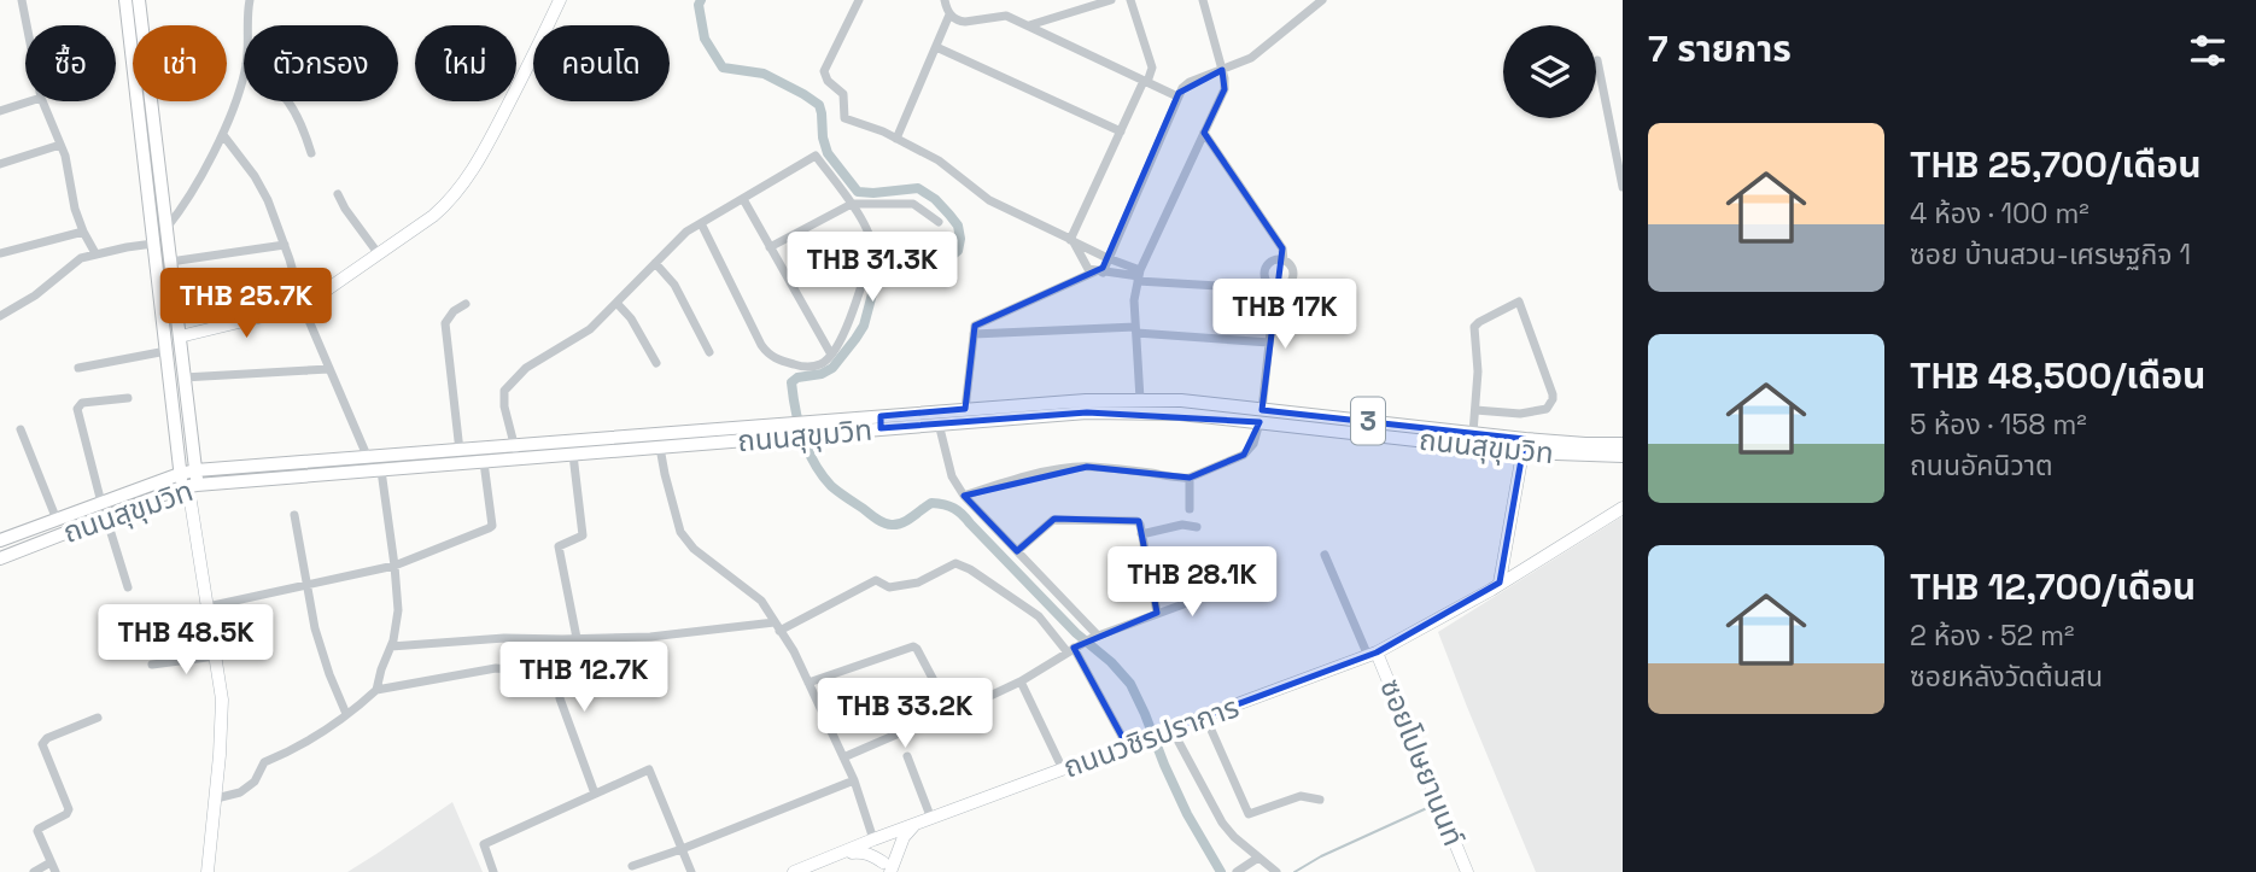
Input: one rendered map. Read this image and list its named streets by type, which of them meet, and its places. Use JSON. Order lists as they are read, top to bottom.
{
  "streets": {
    "main road": ["3", "ถนนสุขุมวิท"],
    "street": ["ถนนวชิรปราการ", "ซอยโปษยานนท์"]
  },
  "crossings": [
    ["ถนนวชิรปราการ", "ซอยโปษยานนท์"]
  ],
  "page": {
    "heading": "7 รายการ",
    "chip": [
      "ซื้อ",
      "เช่า",
      "ตัวกรอง",
      "ใหม่",
      "คอนโด"
    ],
    "list": [
      {
        "name": "THB 25,700/เดือน",
        "note": "4 ห้อง · 100 m² · ซอย บ้านสวน-เศรษฐกิจ 1"
      },
      {
        "name": "THB 48,500/เดือน",
        "note": "5 ห้อง · 158 m² · ถนนอัคนิวาต"
      },
      {
        "name": "THB 12,700/เดือน",
        "note": "2 ห้อง · 52 m² · ซอยหลังวัดต้นสน"
      }
    ],
    "price": [
      "THB 31.3K",
      "THB 25.7K",
      "THB 17K",
      "THB 28.1K",
      "THB 48.5K",
      "THB 12.7K",
      "THB 33.2K"
    ]
  }
}
